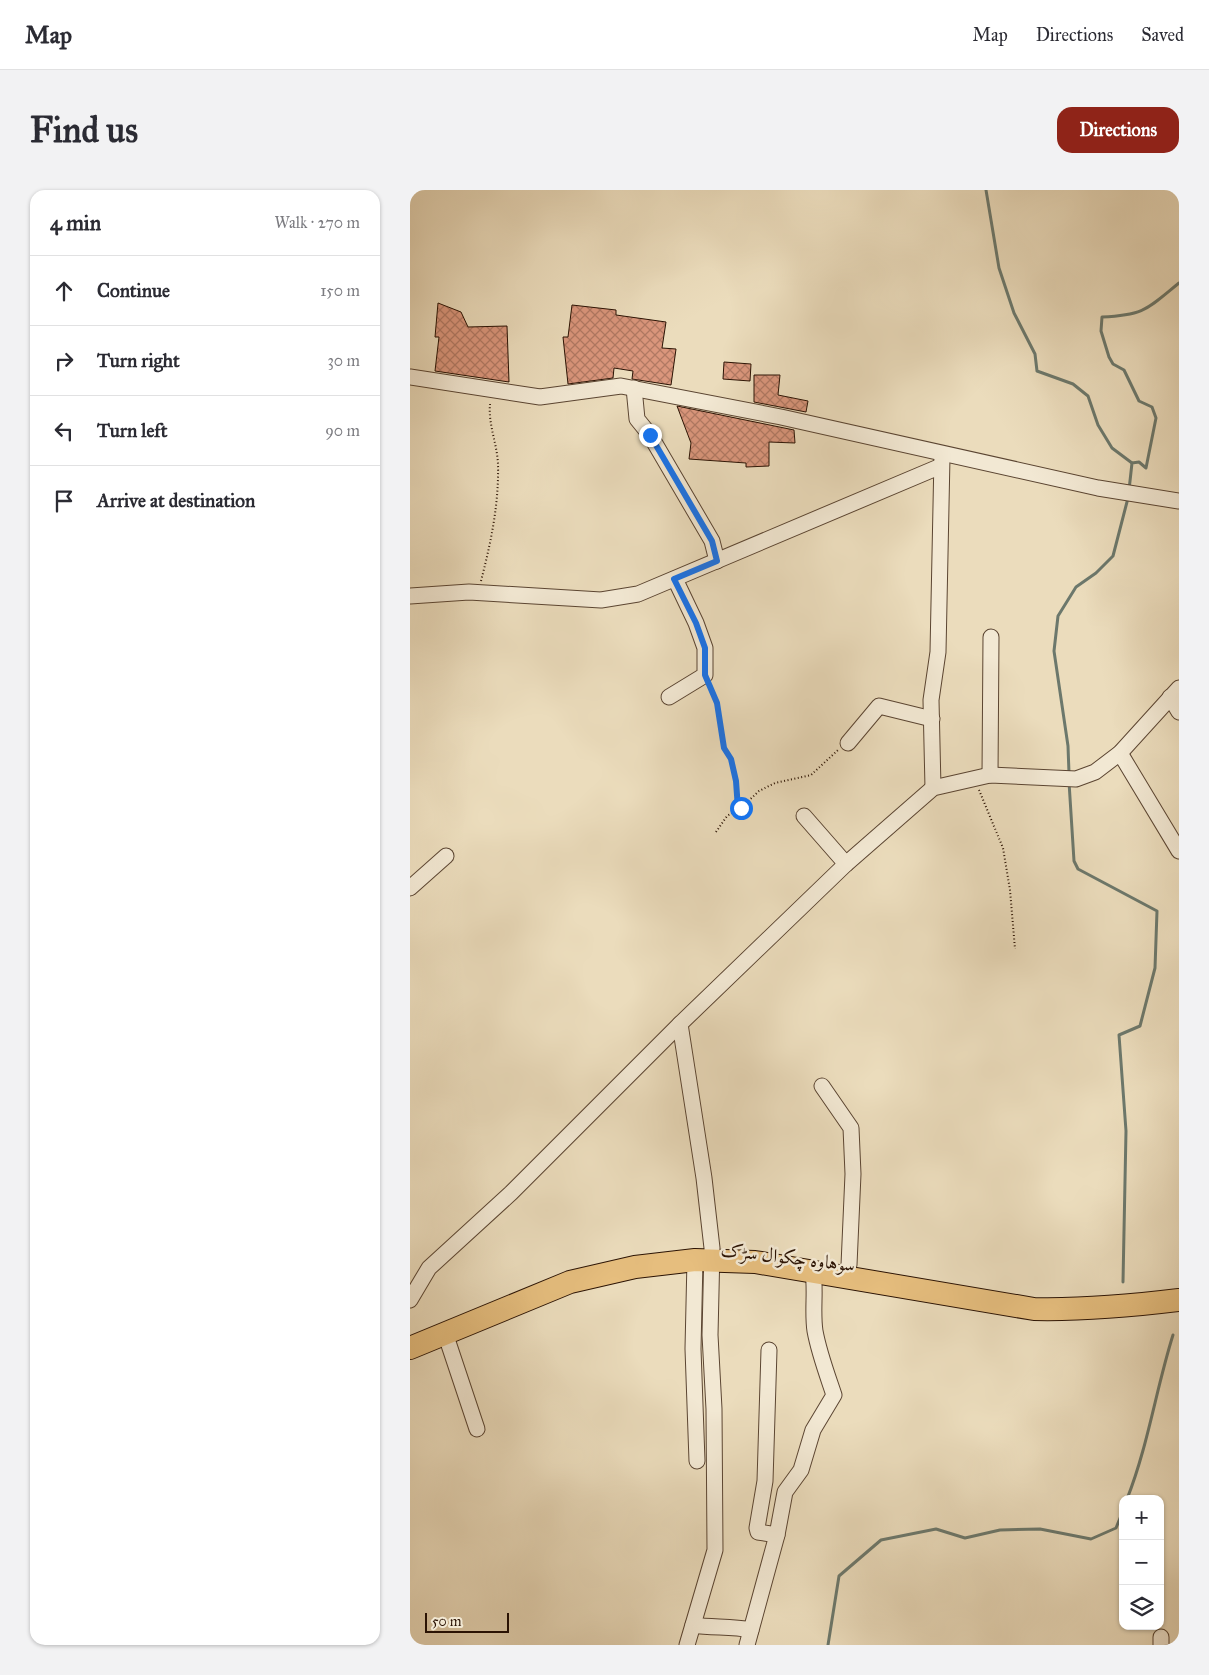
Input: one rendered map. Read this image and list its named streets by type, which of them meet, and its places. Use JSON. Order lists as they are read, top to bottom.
{
  "streets": {
    "highway": ["سوہاوہ چکوال سڑک"]
  },
  "scale_bar": "50 m",
  "page": {
    "header": "Map",
    "nav": ["Map", "Directions", "Saved"],
    "buttons": "Directions",
    "title": "Find us",
    "heading": ["4 min", "Walk · 270 m"],
    "list": [
      ["Continue", "150 m"],
      ["Turn right", "30 m"],
      ["Turn left", "90 m"],
      "Arrive at destination"
    ],
    "map_buttons": ["+", "−"],
    "scale": "50 m"
  }
}
